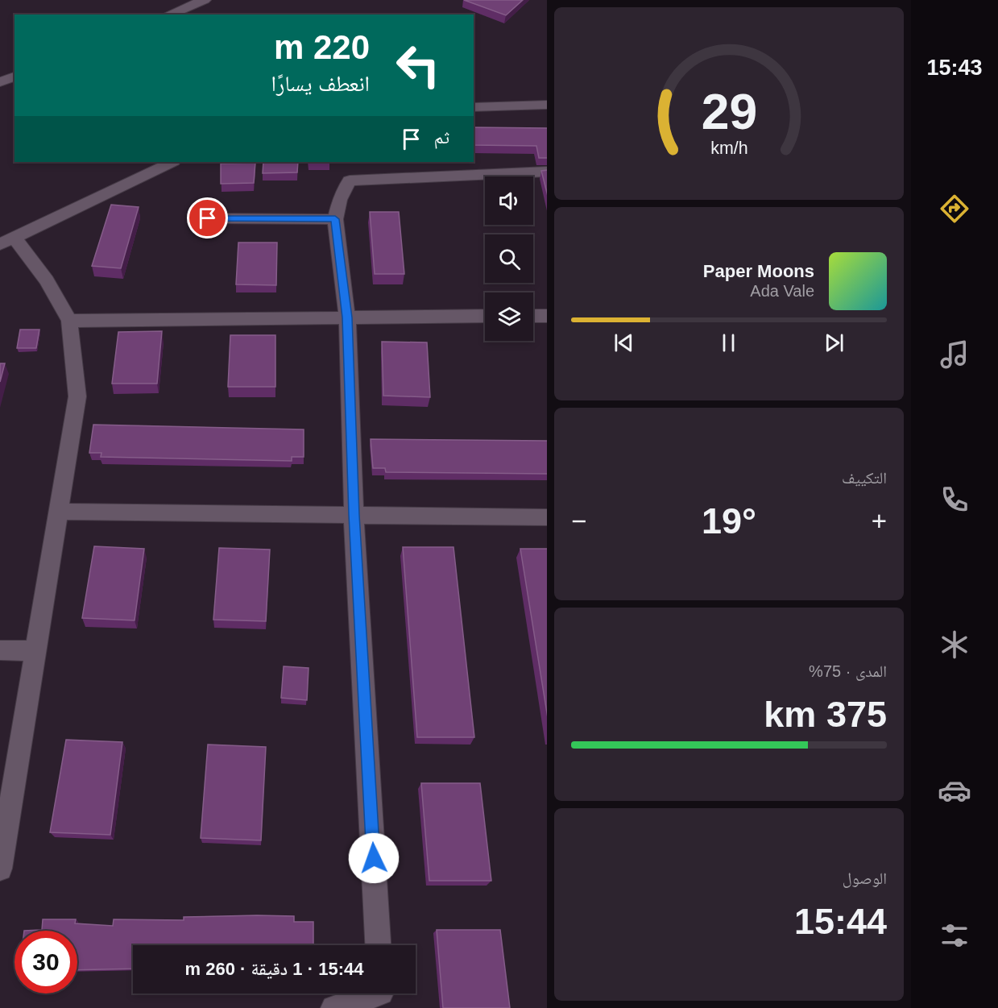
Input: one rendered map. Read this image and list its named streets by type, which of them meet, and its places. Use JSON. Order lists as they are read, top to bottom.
{
  "page": {
    "tabs": "15:43",
    "turn": ["220 m", "انعطف يسارًا"],
    "then": "ثم",
    "song": ["Paper Moons", "Ada Vale"],
    "tile": [
      "التكييف",
      ["المدى · 75%", "375 km"],
      ["الوصول", "15:44"]
    ],
    "heat": ["−", "19°", "+"],
    "limit": "30",
    "trip": "15:44 · 1 دقيقة · 260 m",
    "gauge": ["29", "km/h"]
  }
}
